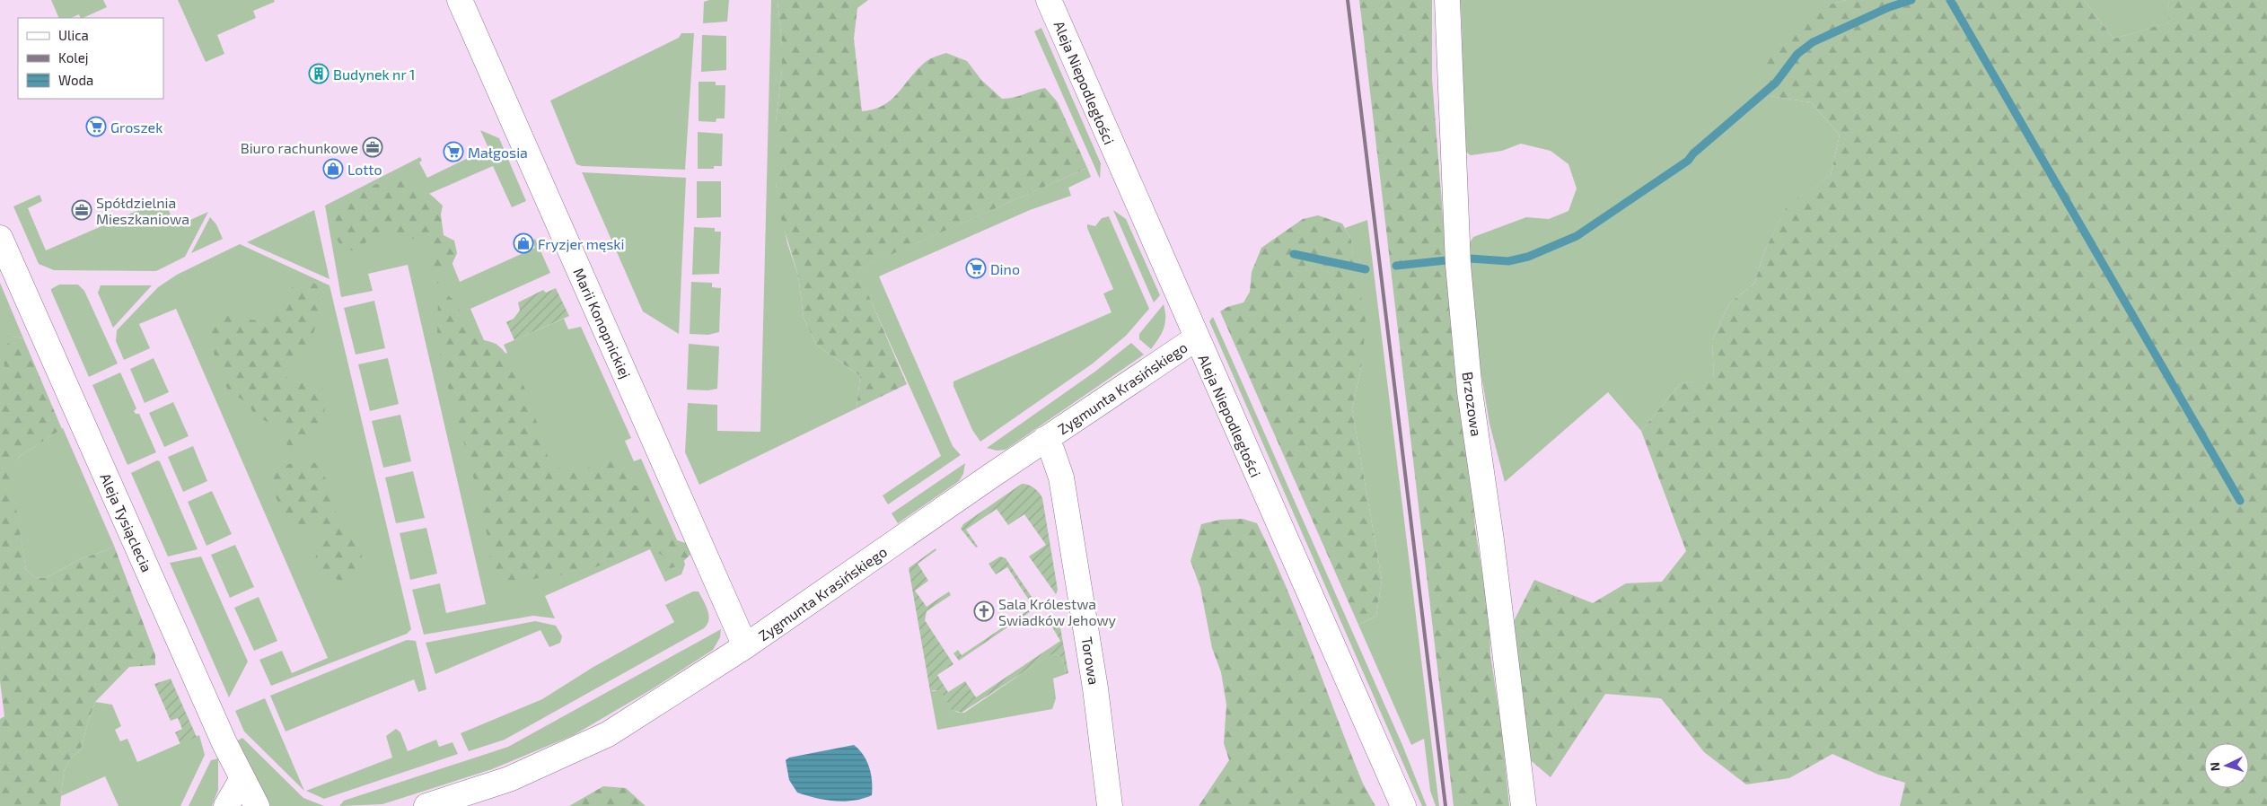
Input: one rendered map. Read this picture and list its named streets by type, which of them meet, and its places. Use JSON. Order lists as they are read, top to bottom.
{
  "streets": {
    "street": [
      "Aleja Niepodległości",
      "Marii Konopnickiej",
      "Zygmunta Krasińskiego",
      "Brzozowa",
      "Aleja Tysiąclecia",
      "Torowa"
    ]
  },
  "crossings": [
    ["Aleja Niepodległości", "Zygmunta Krasińskiego"],
    ["Marii Konopnickiej", "Zygmunta Krasińskiego"],
    ["Zygmunta Krasińskiego", "Torowa"]
  ],
  "places": {
    "building": ["Budynek nr 1"],
    "supermarket": ["Groszek", "Małgosia", "Dino"],
    "office": ["Biuro rachunkowe", "Spółdzielnia Mieszkaniowa"],
    "shop": ["Lotto", "Fryzjer męski"],
    "church": ["Sala Królestwa Swiadków Jehowy"]
  },
  "legend": ["Ulica", "Kolej", "Woda"],
  "north": "left"
}
